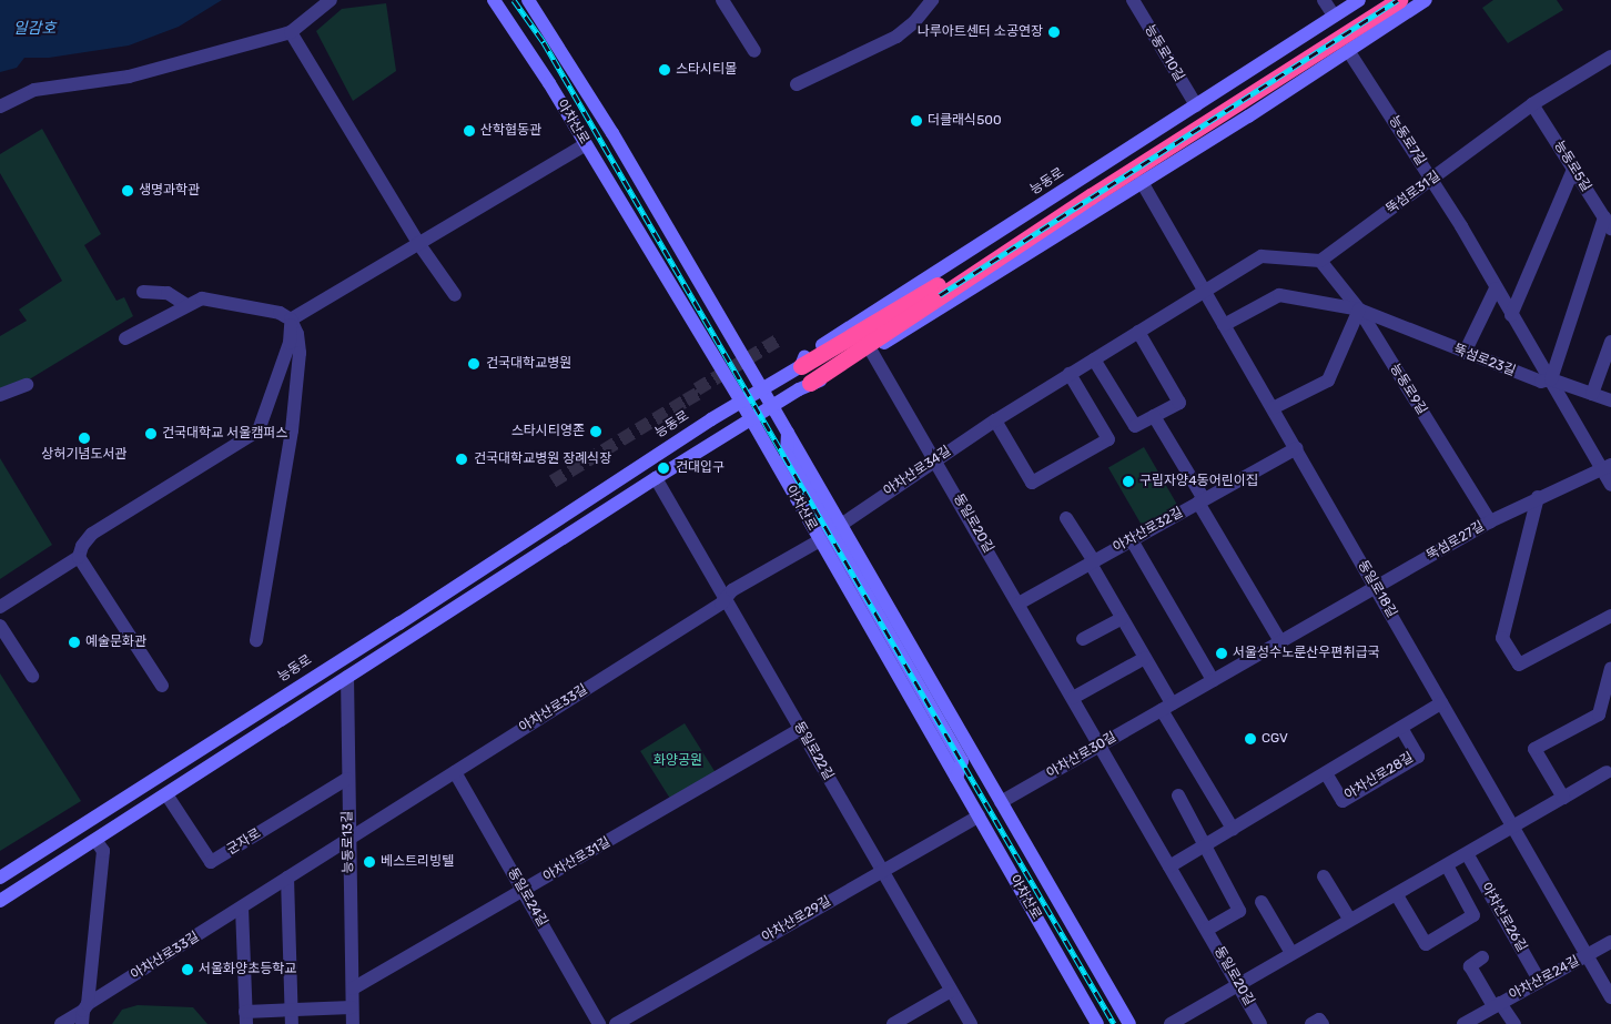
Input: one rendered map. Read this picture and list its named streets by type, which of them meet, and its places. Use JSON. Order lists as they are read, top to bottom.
{
  "streets": {
    "main road": ["아차산로", "능동로"],
    "street": [
      "능동로10길",
      "능동로7길",
      "능동로5길",
      "뚝섬로31길",
      "뚝섬로23길",
      "능동로9길",
      "아차산로34길",
      "동일로20길",
      "아차산로32길",
      "뚝섬로27길",
      "동일로18길",
      "아차산로33길",
      "동일로22길",
      "아차산로30길",
      "아차산로28길",
      "군자로",
      "능동로13길",
      "아차산로31길",
      "동일로24길",
      "아차산로26길",
      "아차산로29길",
      "아차산로24길"
    ]
  },
  "crossings": [
    ["능동로10길", "능동로"],
    ["아차산로", "능동로"],
    ["아차산로", "아차산로34길"],
    ["아차산로", "아차산로33길"],
    ["아차산로", "아차산로30길"],
    ["아차산로", "아차산로29길"],
    ["능동로7길", "뚝섬로31길"],
    ["능동로7길", "뚝섬로23길"],
    ["능동로7길", "뚝섬로27길"],
    ["능동로5길", "뚝섬로31길"],
    ["뚝섬로31길", "능동로9길"],
    ["뚝섬로23길", "능동로9길"],
    ["뚝섬로23길", "동일로18길"],
    ["능동로9길", "뚝섬로27길"],
    ["아차산로34길", "동일로20길"],
    ["아차산로34길", "동일로18길"],
    ["동일로20길", "아차산로32길"],
    ["동일로20길", "아차산로30길"],
    ["아차산로32길", "동일로18길"],
    ["뚝섬로27길", "동일로18길"],
    ["뚝섬로27길", "아차산로30길"],
    ["동일로18길", "아차산로30길"],
    ["동일로18길", "아차산로24길"],
    ["아차산로33길", "동일로22길"],
    ["아차산로33길", "능동로13길"],
    ["아차산로33길", "동일로24길"],
    ["동일로22길", "아차산로31길"],
    ["동일로22길", "아차산로29길"],
    ["군자로", "능동로13길"],
    ["능동로13길", "아차산로31길"],
    ["아차산로31길", "동일로24길"],
    ["아차산로26길", "아차산로24길"]
  ],
  "water": ["일감호"],
  "parks": ["화양공원"],
  "places": [
    "나루아트센터 소공연장",
    "스타시티몰",
    "더클래식500",
    "산학협동관",
    "생명과학관",
    "건국대학교병원",
    "스타시티영존",
    "건국대학교 서울캠퍼스",
    "상허기념도서관",
    "건국대학교병원 장례식장",
    "건대입구",
    "구립자양4동어린이집",
    "예술문화관",
    "서울성수노룬산우편취급국",
    "CGV",
    "베스트리빙텔",
    "서울화양초등학교"
  ]
}
